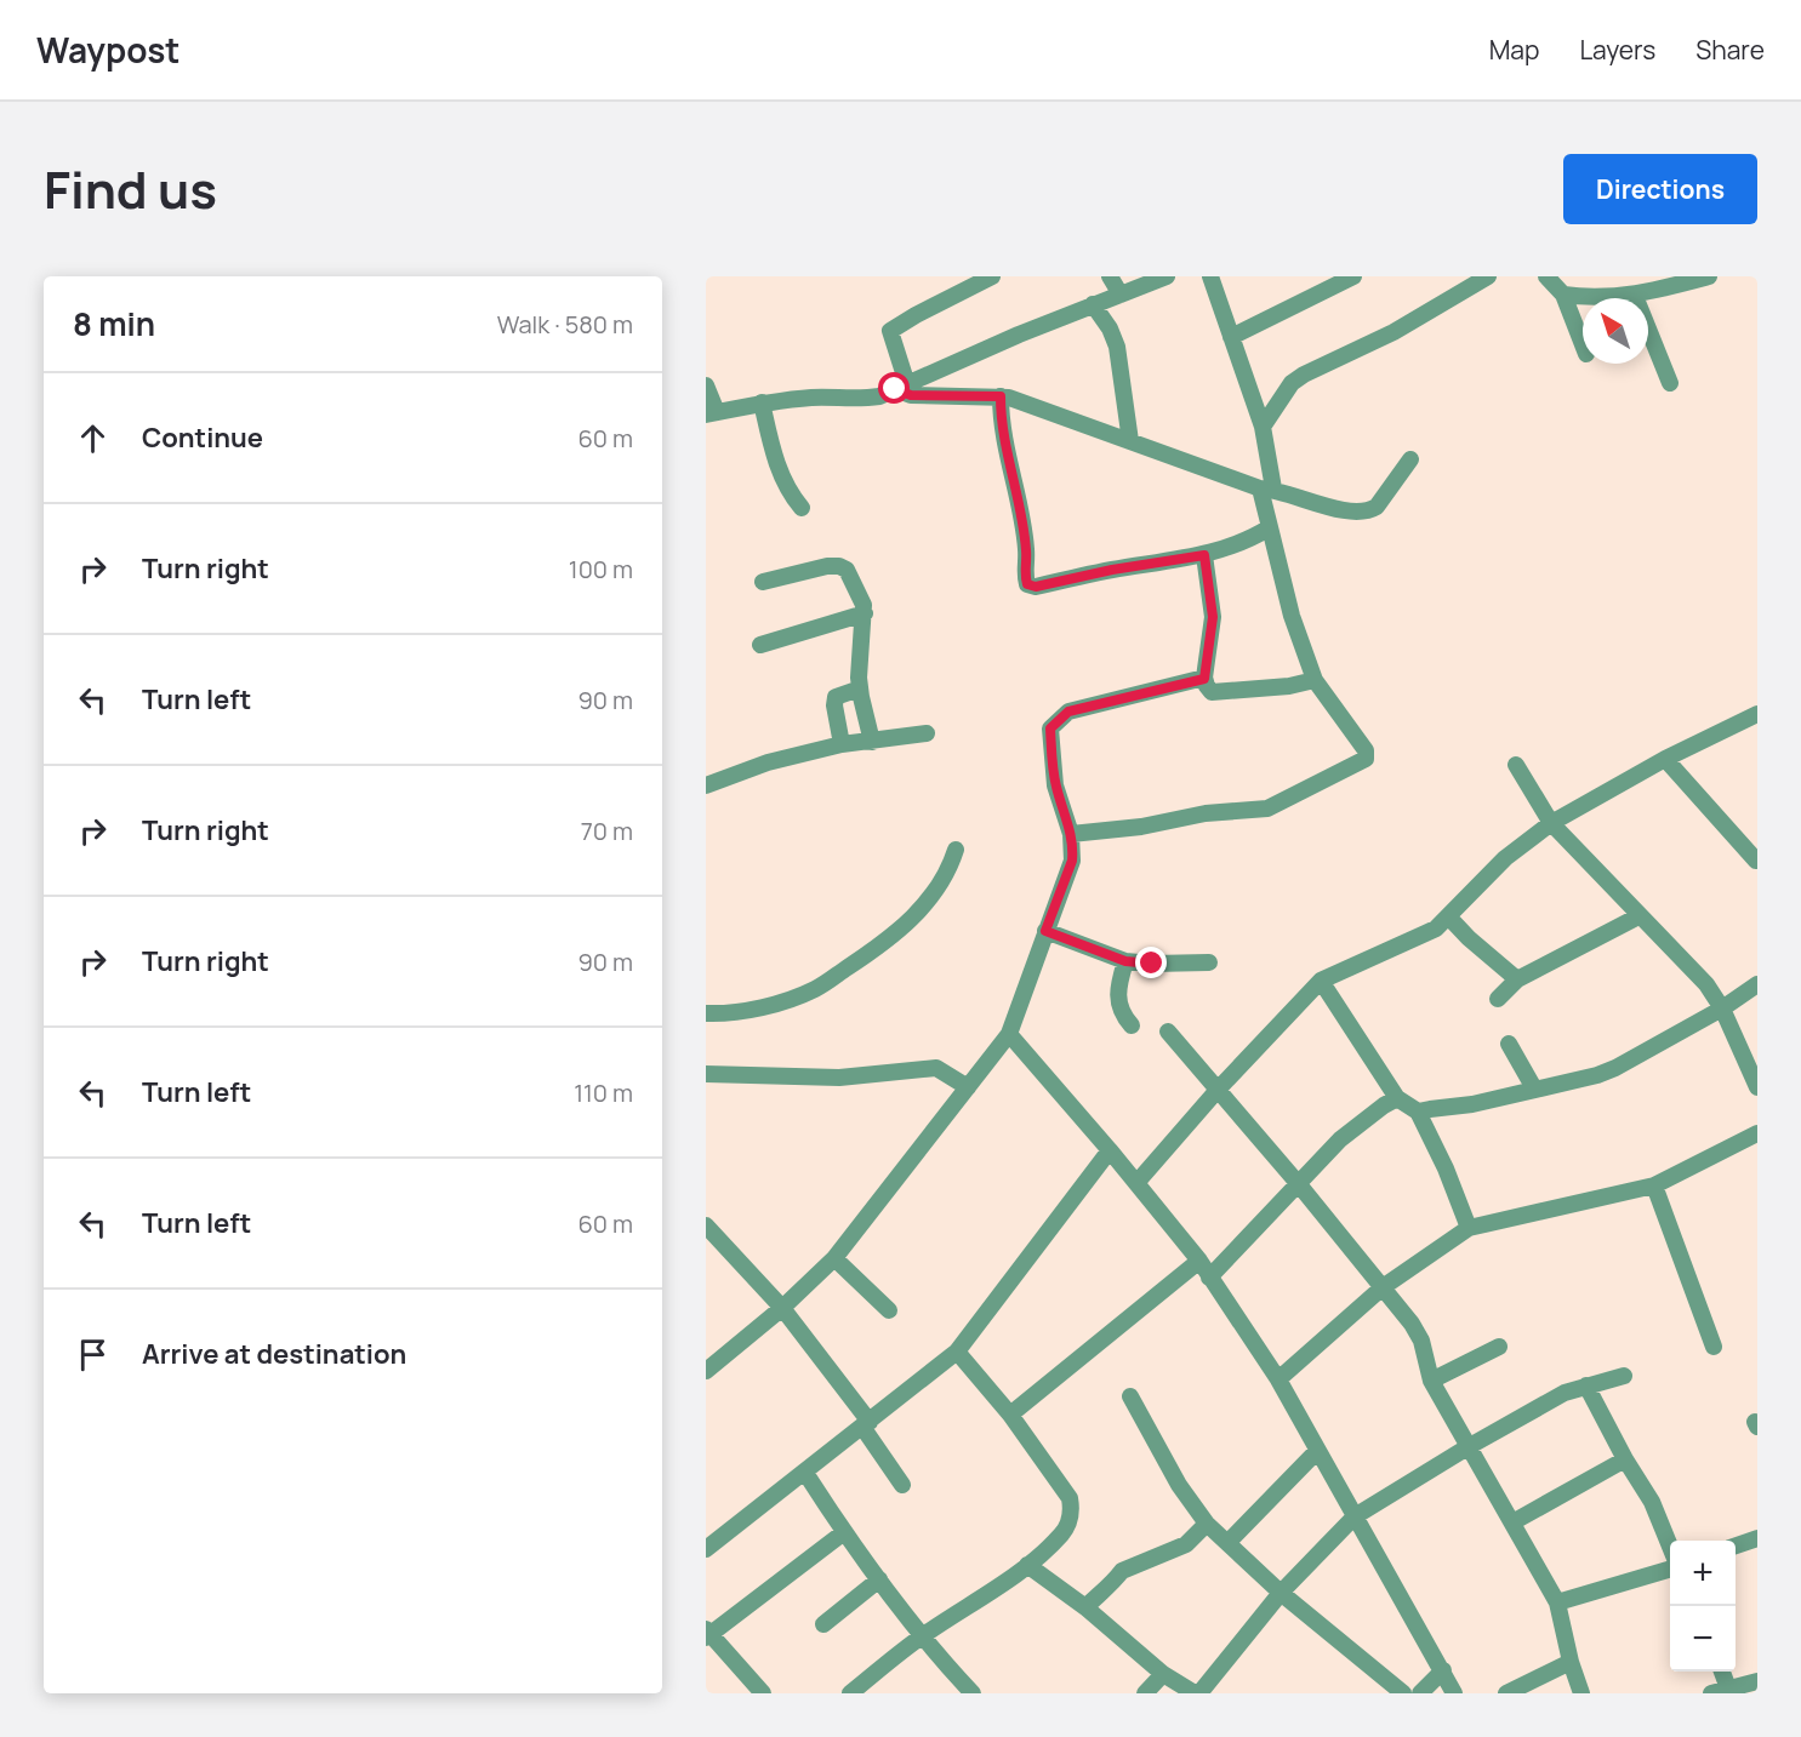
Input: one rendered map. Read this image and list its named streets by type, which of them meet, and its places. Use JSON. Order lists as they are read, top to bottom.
{
  "north": "top left",
  "page": {
    "header": "Waypost",
    "nav": ["Map", "Layers", "Share"],
    "title": "Find us",
    "buttons": "Directions",
    "heading": ["8 min", "Walk · 580 m"],
    "list": [
      ["Continue", "60 m"],
      ["Turn right", "100 m"],
      ["Turn left", "90 m"],
      ["Turn right", "70 m"],
      ["Turn right", "90 m"],
      ["Turn left", "110 m"],
      ["Turn left", "60 m"],
      "Arrive at destination"
    ],
    "map_buttons": ["+", "−"]
  }
}
